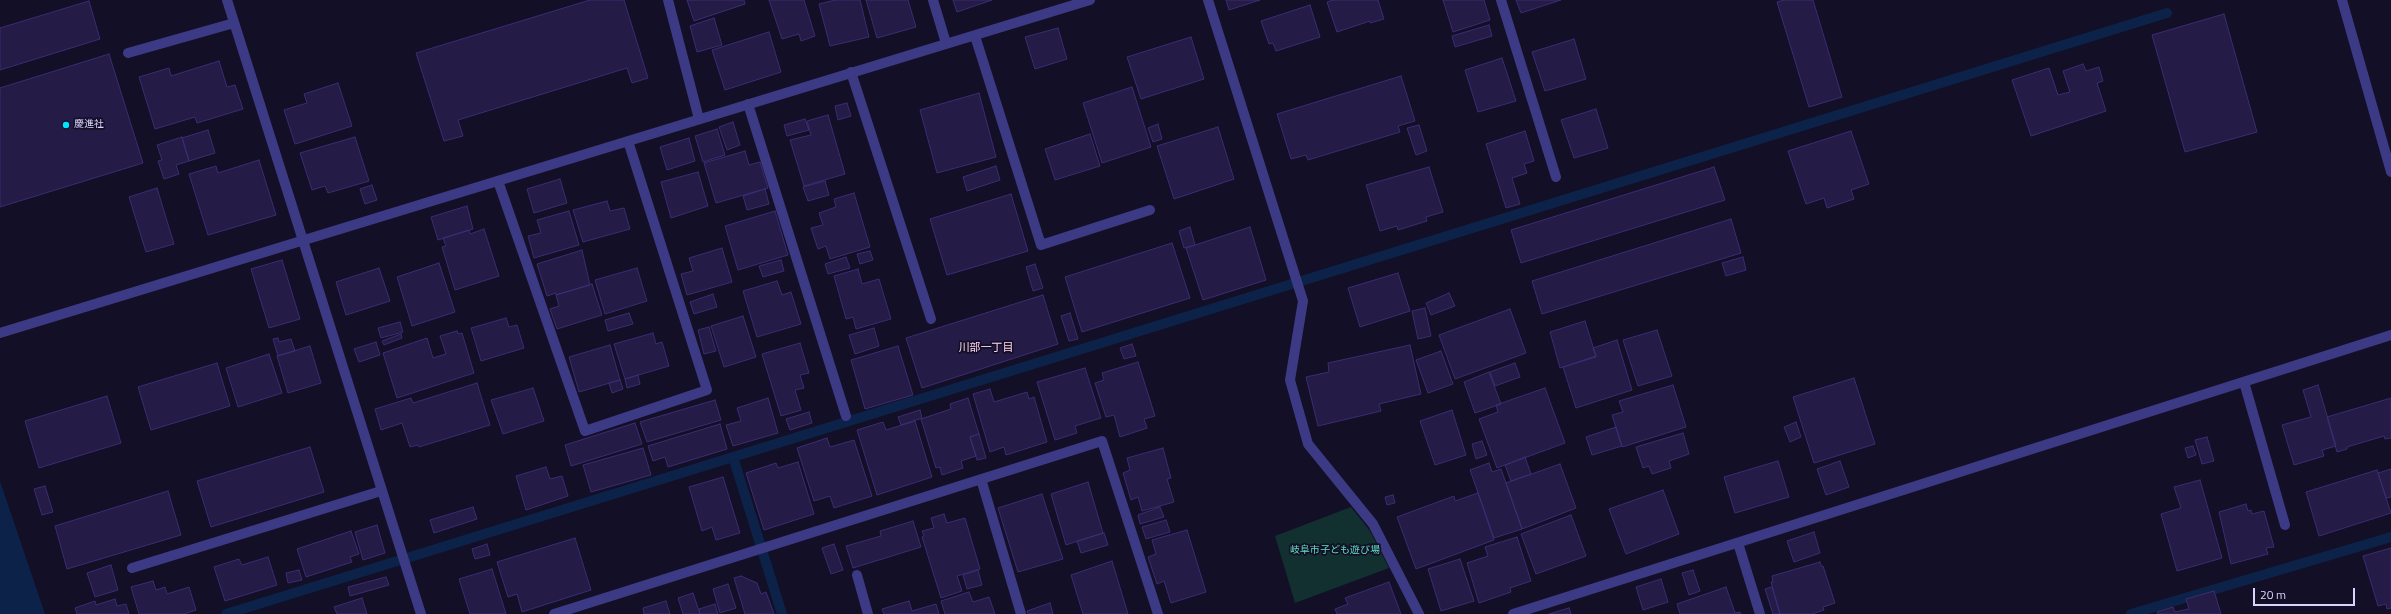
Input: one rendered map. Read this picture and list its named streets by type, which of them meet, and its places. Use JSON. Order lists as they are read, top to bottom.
{
  "districts": ["川部一丁目"],
  "parks": ["岐阜市子ども遊び場"],
  "places": ["慶進社"],
  "scale_bar": "20 m"
}
